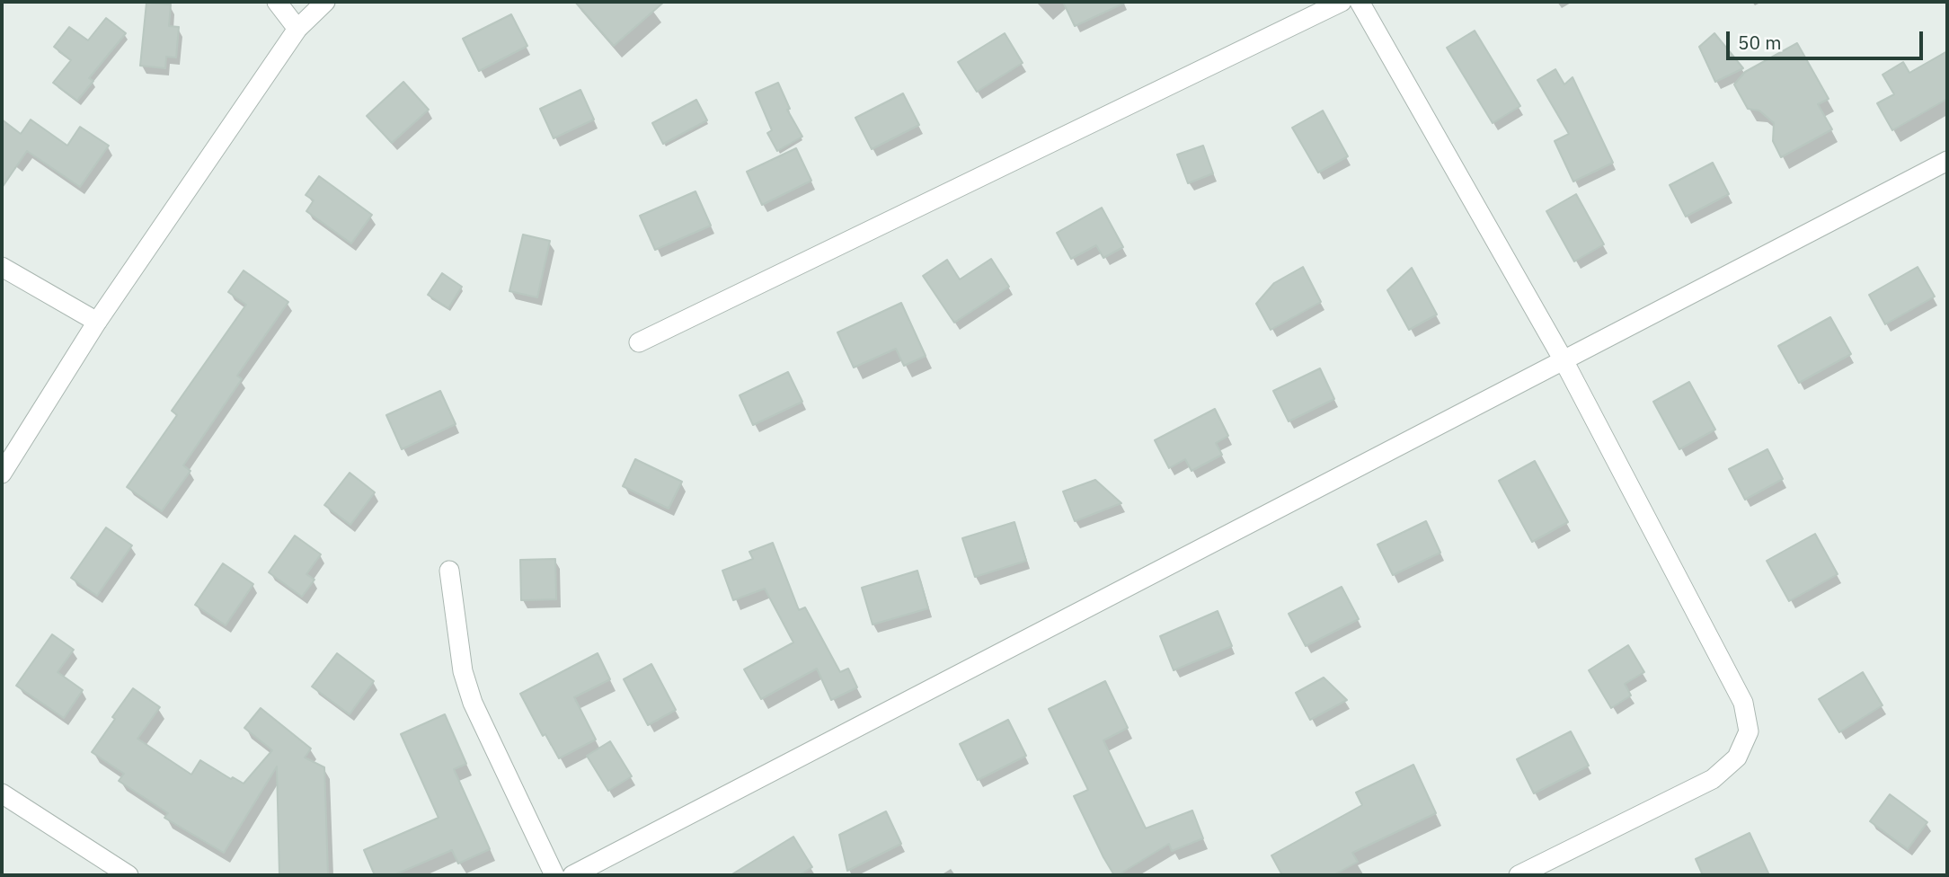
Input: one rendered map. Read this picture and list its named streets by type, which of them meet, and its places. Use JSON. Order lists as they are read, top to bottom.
{
  "scale_bar": "50 m"
}
